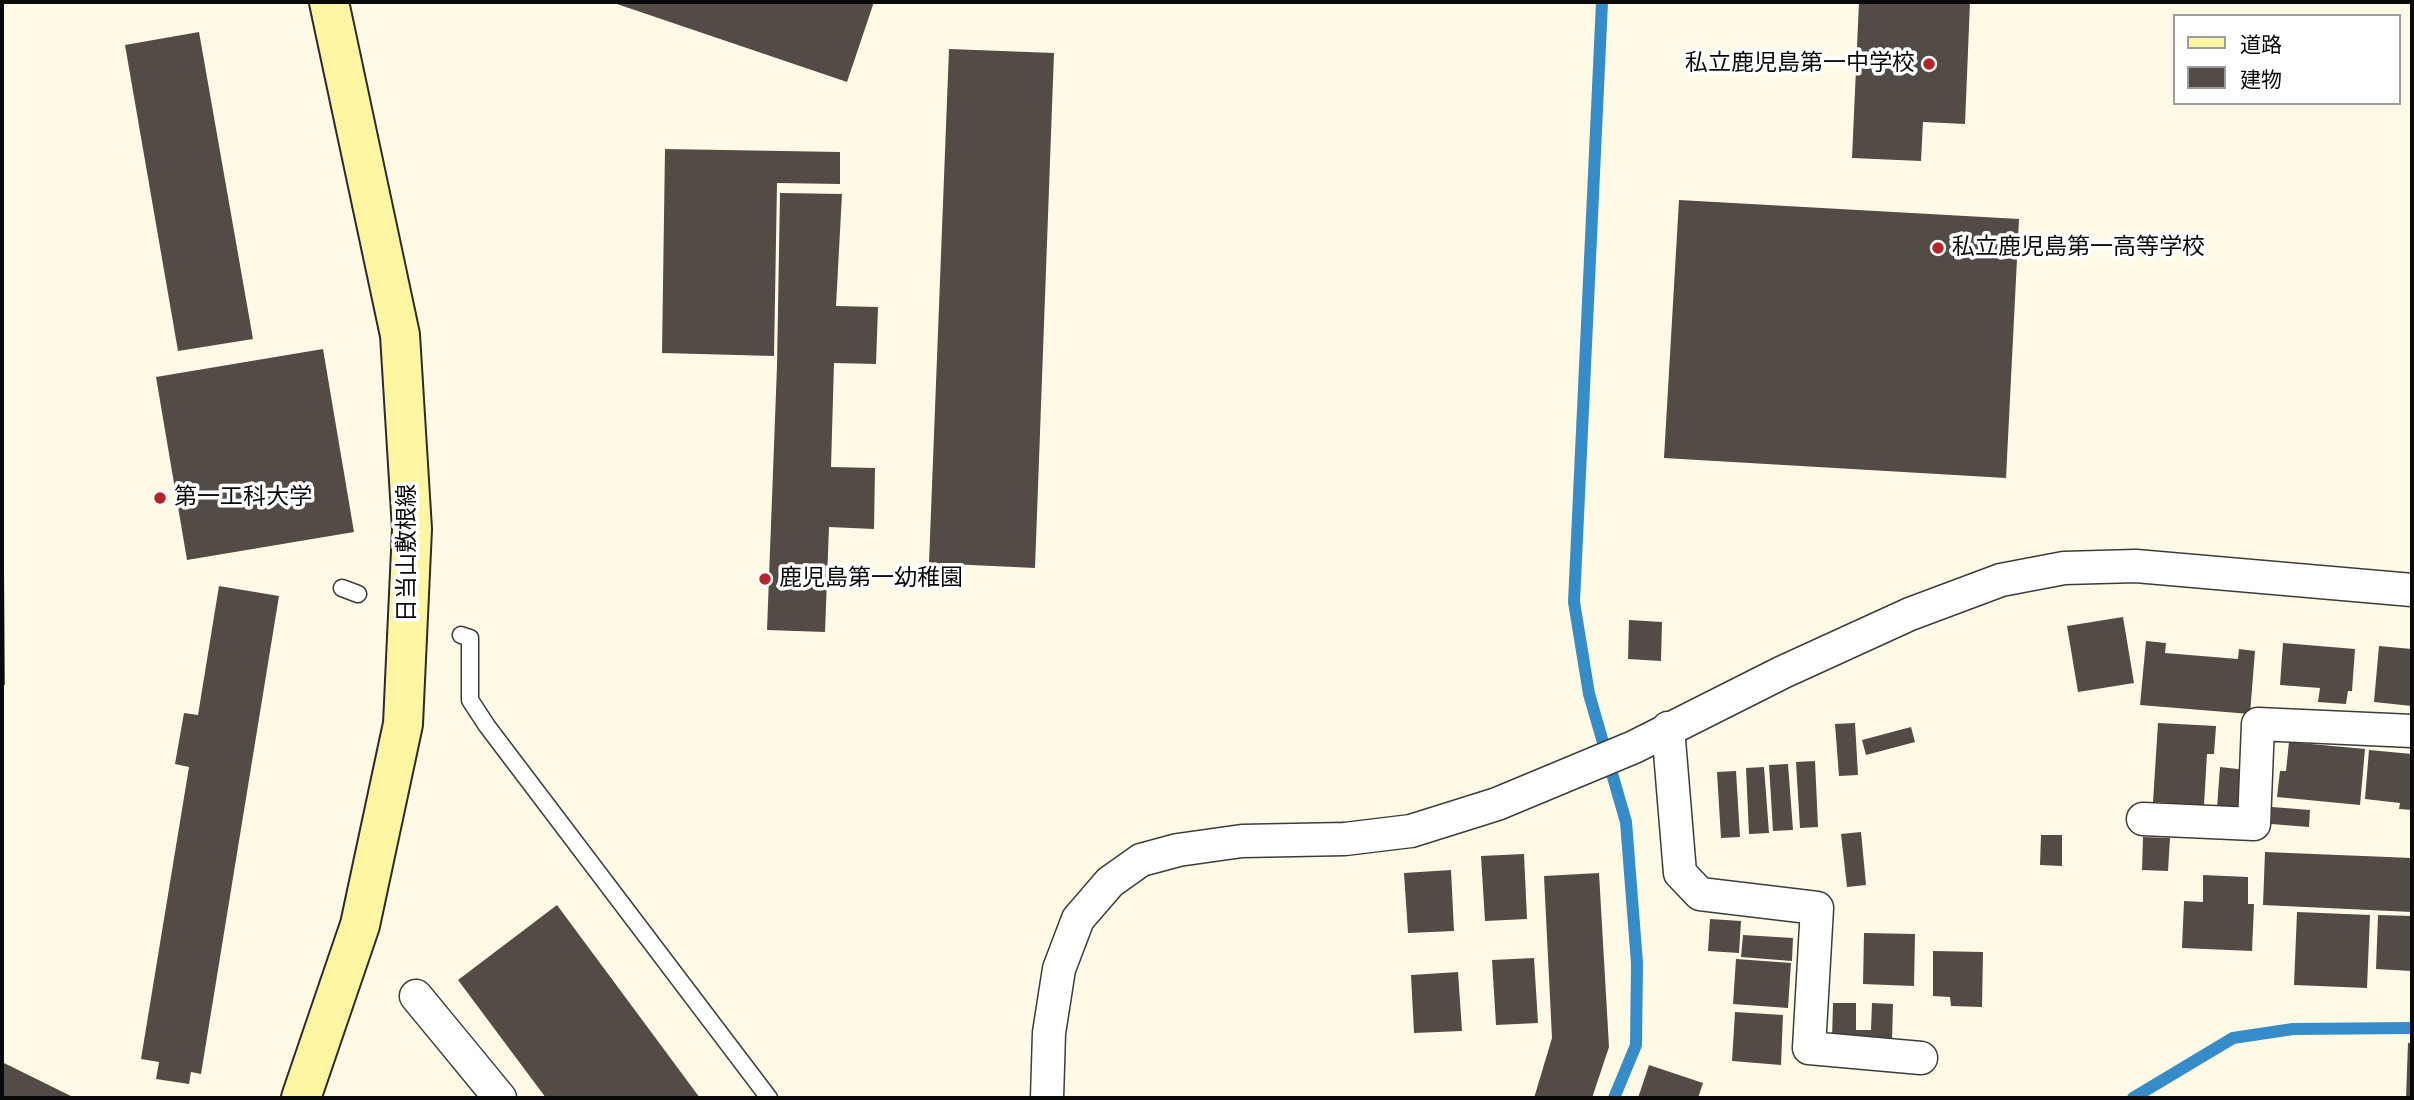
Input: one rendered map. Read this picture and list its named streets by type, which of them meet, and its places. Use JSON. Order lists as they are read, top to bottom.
{
  "streets": {
    "main road": ["日当山敷根線"]
  },
  "places": [
    "私立鹿児島第一中学校",
    "私立鹿児島第一高等学校",
    "第一工科大学",
    "鹿児島第一幼稚園"
  ],
  "legend": ["道路", "建物"]
}
